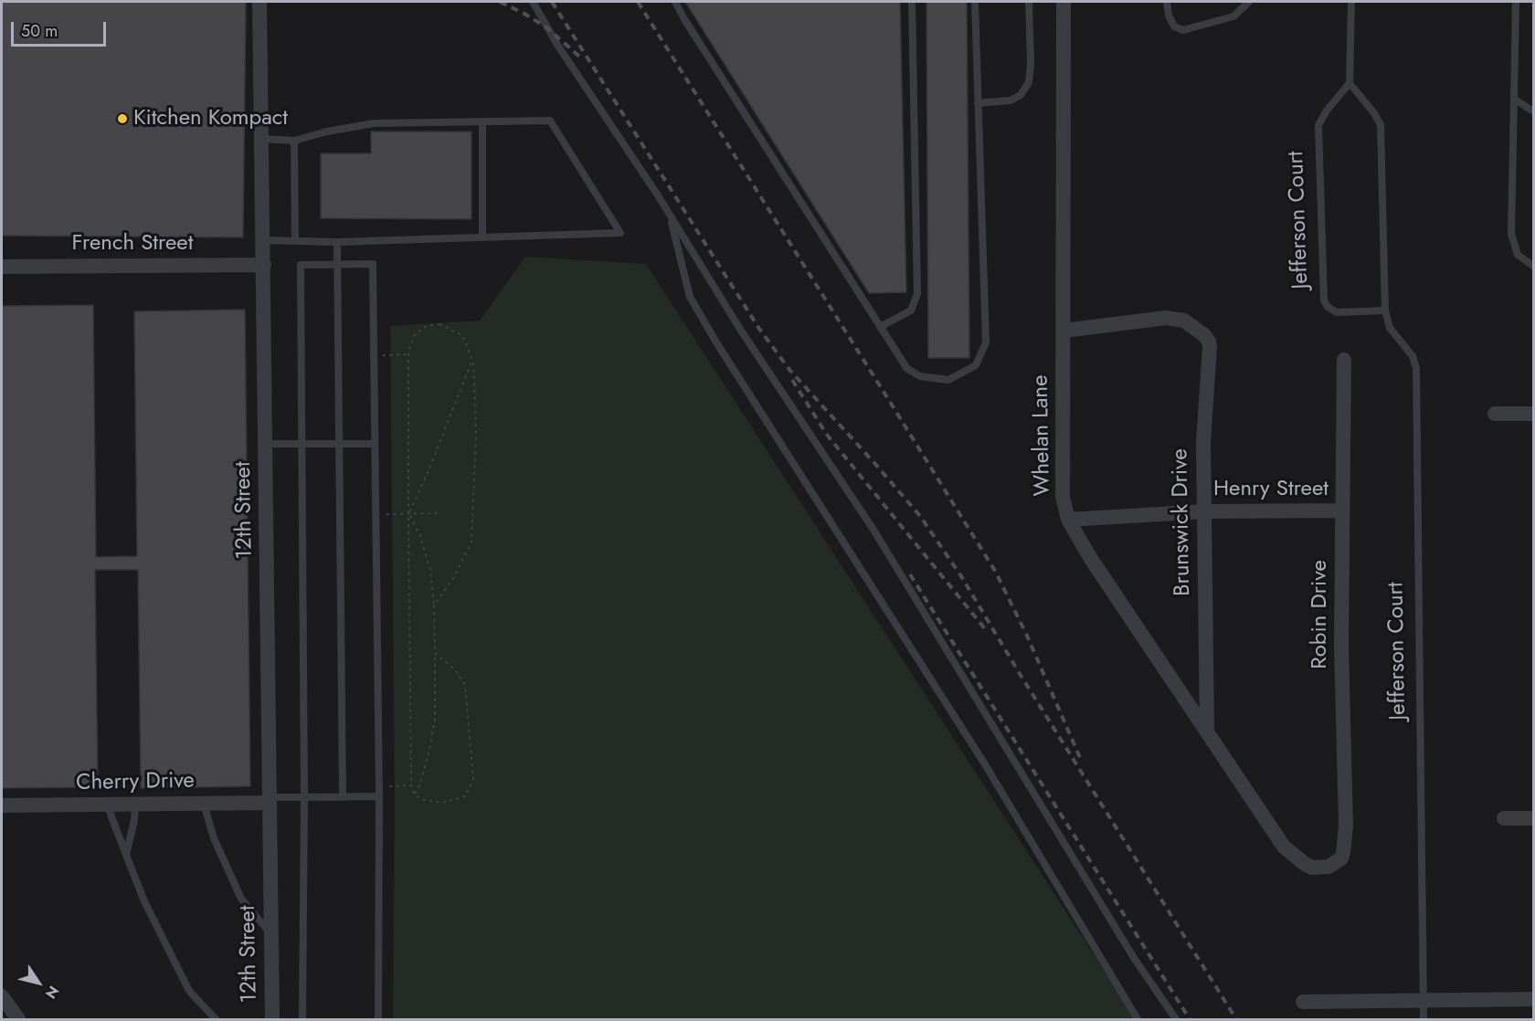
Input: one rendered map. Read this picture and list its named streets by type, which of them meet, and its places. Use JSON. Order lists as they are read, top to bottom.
{
  "streets": {
    "street": [
      "French Street",
      "Whelan Lane",
      "Henry Street",
      "12th Street",
      "Brunswick Drive",
      "Robin Drive",
      "Cherry Drive"
    ],
    "lane": ["Jefferson Court"]
  },
  "crossings": [
    ["French Street", "12th Street"],
    ["Whelan Lane", "Henry Street"],
    ["Whelan Lane", "Brunswick Drive"],
    ["Whelan Lane", "Robin Drive"],
    ["Henry Street", "Brunswick Drive"],
    ["Henry Street", "Robin Drive"],
    ["12th Street", "Cherry Drive"]
  ],
  "places": ["Kitchen Kompact"],
  "scale_bar": "50 m",
  "north": "bottom right"
}
